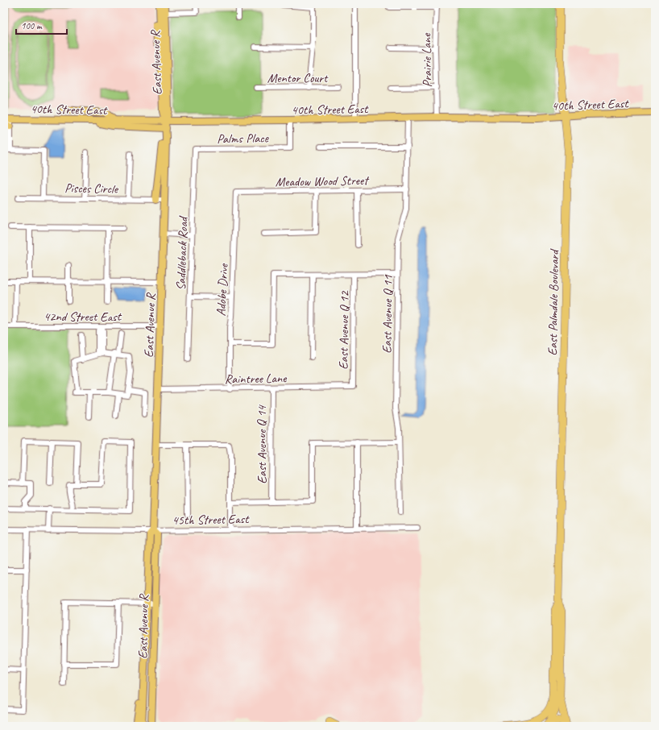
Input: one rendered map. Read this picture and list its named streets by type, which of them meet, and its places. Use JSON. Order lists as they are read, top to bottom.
{
  "streets": {
    "highway": ["East Palmdale Boulevard"],
    "main road": ["East Avenue R", "40th Street East"],
    "street": [
      "Prairie Lane",
      "Mentor Court",
      "Palms Place",
      "Meadow Wood Street",
      "Pisces Circle",
      "Saddleback Road",
      "Adobe Drive",
      "East Avenue Q 11",
      "42nd Street East",
      "East Avenue Q 12",
      "Raintree Lane",
      "East Avenue Q 14",
      "45th Street East"
    ]
  },
  "crossings": [
    ["Prairie Lane", "40th Street East"],
    ["East Avenue R", "40th Street East"],
    ["East Avenue R", "Pisces Circle"],
    ["East Avenue R", "42nd Street East"],
    ["East Avenue R", "Raintree Lane"],
    ["East Avenue R", "45th Street East"],
    ["40th Street East", "Palms Place"],
    ["40th Street East", "East Palmdale Boulevard"],
    ["40th Street East", "East Avenue Q 11"],
    ["Palms Place", "Saddleback Road"],
    ["Meadow Wood Street", "Adobe Drive"],
    ["Meadow Wood Street", "East Avenue Q 11"],
    ["Adobe Drive", "Raintree Lane"],
    ["East Avenue Q 12", "Raintree Lane"],
    ["Raintree Lane", "East Avenue Q 14"]
  ],
  "scale_bar": "100 m"
}
